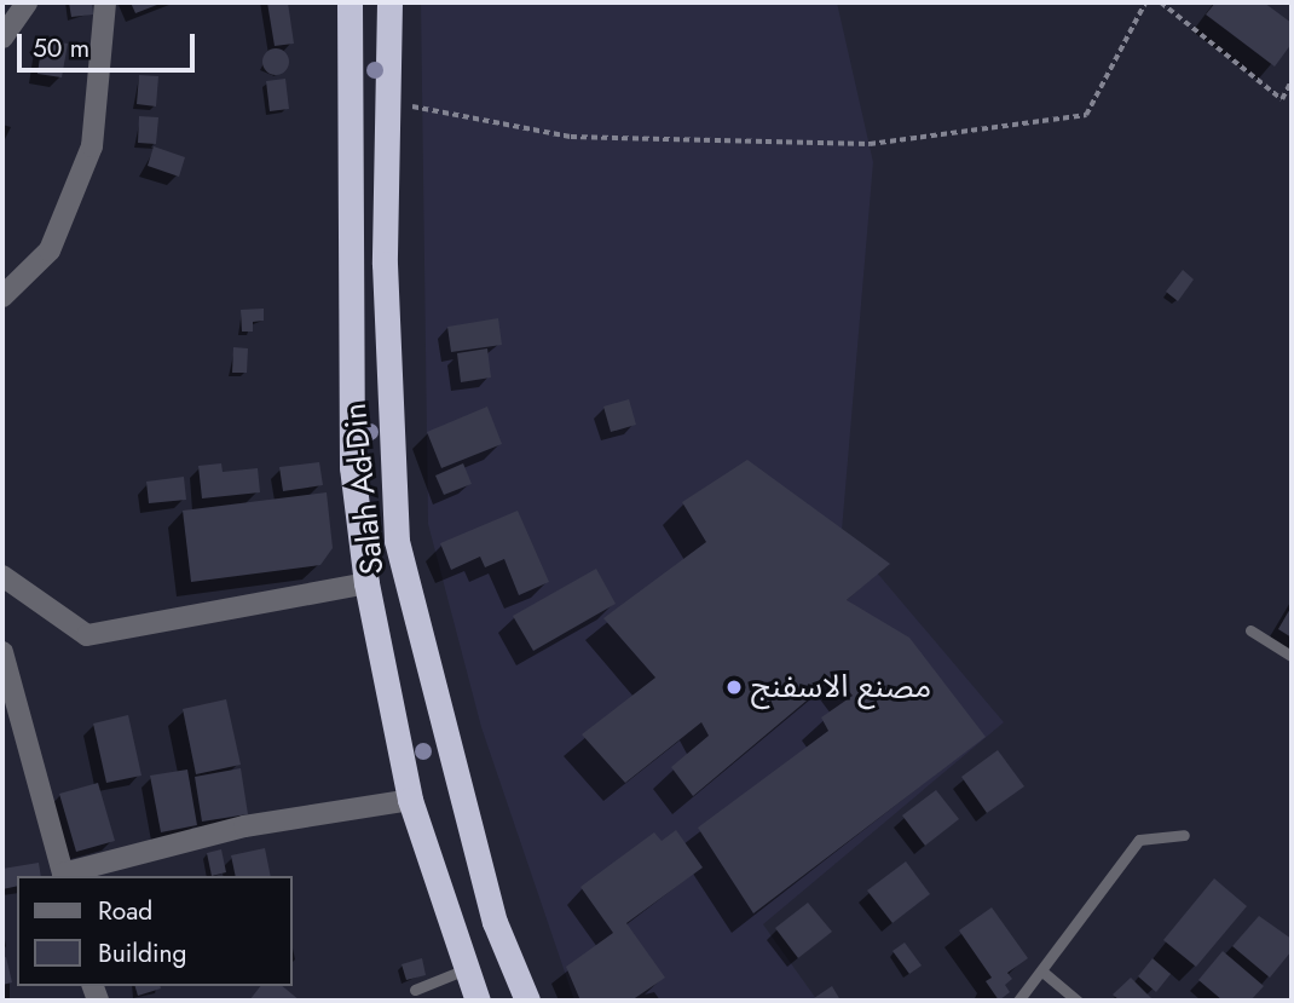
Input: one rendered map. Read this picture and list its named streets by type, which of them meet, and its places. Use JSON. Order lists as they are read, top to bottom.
{
  "streets": {
    "highway": ["Salah Ad-Din"]
  },
  "places": ["مصنع الاسفنج"],
  "legend": ["Road", "Building"],
  "scale_bar": "50 m"
}
